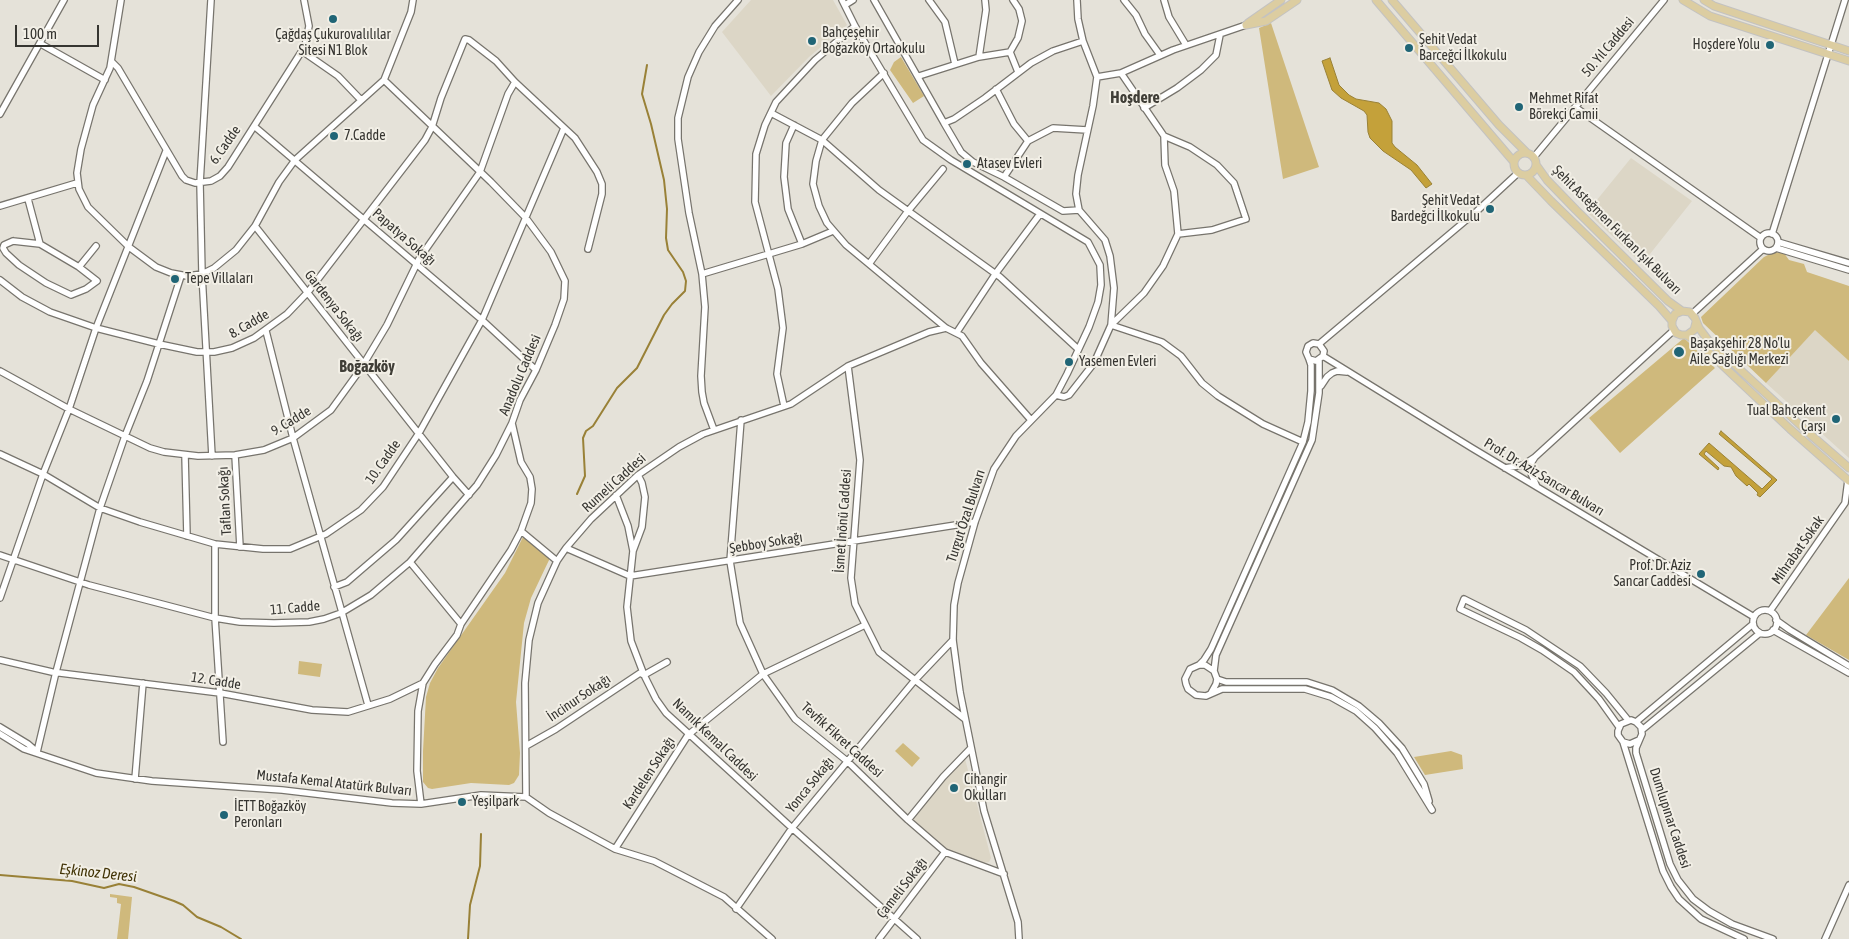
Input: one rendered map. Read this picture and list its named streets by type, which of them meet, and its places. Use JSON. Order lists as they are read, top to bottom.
{
  "streets": {
    "main road": ["Şehit Asteğmen Furkan Işık Bulvarı"],
    "street": [
      "50. Yıl Caddesi",
      "6. Cadde",
      "Papatya Sokağı",
      "Gardenya Sokağı",
      "8. Cadde",
      "Anadolu Caddesi",
      "9. Cadde",
      "10. Cadde",
      "Prof. Dr. Aziz Sancar Bulvarı",
      "Rumeli Caddesi",
      "Taflan Sokağı",
      "Turgut Özal Bulvarı",
      "İsmet İnönü Caddesi",
      "Şebboy Sokağı",
      "Mihrabat Sokak",
      "11. Cadde",
      "12. Cadde",
      "İncinur Sokağı",
      "Namık Kemal Caddesi",
      "Tevfik Fikret Caddesi",
      "Kardelen Sokağı",
      "Mustafa Kemal Atatürk Bulvarı",
      "Yonca Sokağı",
      "Dumlupınar Caddesi",
      "Çameli Sokağı"
    ]
  },
  "crossings": [
    ["50. Yıl Caddesi", "Şehit Asteğmen Furkan Işık Bulvarı"],
    ["6. Cadde", "Papatya Sokağı"],
    ["Papatya Sokağı", "8. Cadde"],
    ["Papatya Sokağı", "Anadolu Caddesi"],
    ["Papatya Sokağı", "9. Cadde"],
    ["Papatya Sokağı", "10. Cadde"],
    ["Gardenya Sokağı", "8. Cadde"],
    ["Gardenya Sokağı", "9. Cadde"],
    ["Gardenya Sokağı", "10. Cadde"],
    ["Gardenya Sokağı", "11. Cadde"],
    ["8. Cadde", "Anadolu Caddesi"],
    ["8. Cadde", "9. Cadde"],
    ["Anadolu Caddesi", "9. Cadde"],
    ["Anadolu Caddesi", "10. Cadde"],
    ["Anadolu Caddesi", "11. Cadde"],
    ["Anadolu Caddesi", "12. Cadde"],
    ["Anadolu Caddesi", "Mustafa Kemal Atatürk Bulvarı"],
    ["9. Cadde", "Taflan Sokağı"],
    ["10. Cadde", "Taflan Sokağı"],
    ["Prof. Dr. Aziz Sancar Bulvarı", "Mihrabat Sokak"],
    ["Rumeli Caddesi", "İsmet İnönü Caddesi"],
    ["Rumeli Caddesi", "İncinur Sokağı"],
    ["Rumeli Caddesi", "Namık Kemal Caddesi"],
    ["Rumeli Caddesi", "Tevfik Fikret Caddesi"],
    ["Rumeli Caddesi", "Mustafa Kemal Atatürk Bulvarı"],
    ["Turgut Özal Bulvarı", "İsmet İnönü Caddesi"],
    ["Turgut Özal Bulvarı", "Şebboy Sokağı"],
    ["Turgut Özal Bulvarı", "Tevfik Fikret Caddesi"],
    ["Turgut Özal Bulvarı", "Yonca Sokağı"],
    ["İsmet İnönü Caddesi", "Şebboy Sokağı"],
    ["İsmet İnönü Caddesi", "Kardelen Sokağı"],
    ["İsmet İnönü Caddesi", "Yonca Sokağı"],
    ["Şebboy Sokağı", "Namık Kemal Caddesi"],
    ["Şebboy Sokağı", "Tevfik Fikret Caddesi"],
    ["İncinur Sokağı", "Namık Kemal Caddesi"],
    ["Namık Kemal Caddesi", "Kardelen Sokağı"],
    ["Namık Kemal Caddesi", "Yonca Sokağı"],
    ["Namık Kemal Caddesi", "Çameli Sokağı"],
    ["Tevfik Fikret Caddesi", "Kardelen Sokağı"],
    ["Tevfik Fikret Caddesi", "Yonca Sokağı"],
    ["Tevfik Fikret Caddesi", "Çameli Sokağı"]
  ],
  "districts": ["Hoşdere", "Boğazköy"],
  "water": ["Eşkinoz Deresi"],
  "places": [
    "Çağdaş Çukurovalılılar Sitesi N1 Blok",
    "Bahçeşehir Boğazköy Ortaokulu",
    "Hoşdere Yolu",
    "Şehit Vedat Barceğci İlkokulu",
    "Mehmet Rifat Börekçi Camii",
    "7.Cadde",
    "Atasev Evleri",
    "Şehit Vedat Bardeğci İlkokulu",
    "Tepe Villaları",
    "Başakşehir 28 No'lu Aile Sağlığı Merkezi",
    "Yasemen Evleri",
    "Tual Bahçekent Çarşı",
    "Prof. Dr. Aziz Sancar Caddesi",
    "Cihangir Okulları",
    "Yeşilpark",
    "İETT Boğazköy Peronları"
  ],
  "scale_bar": "100 m"
}
